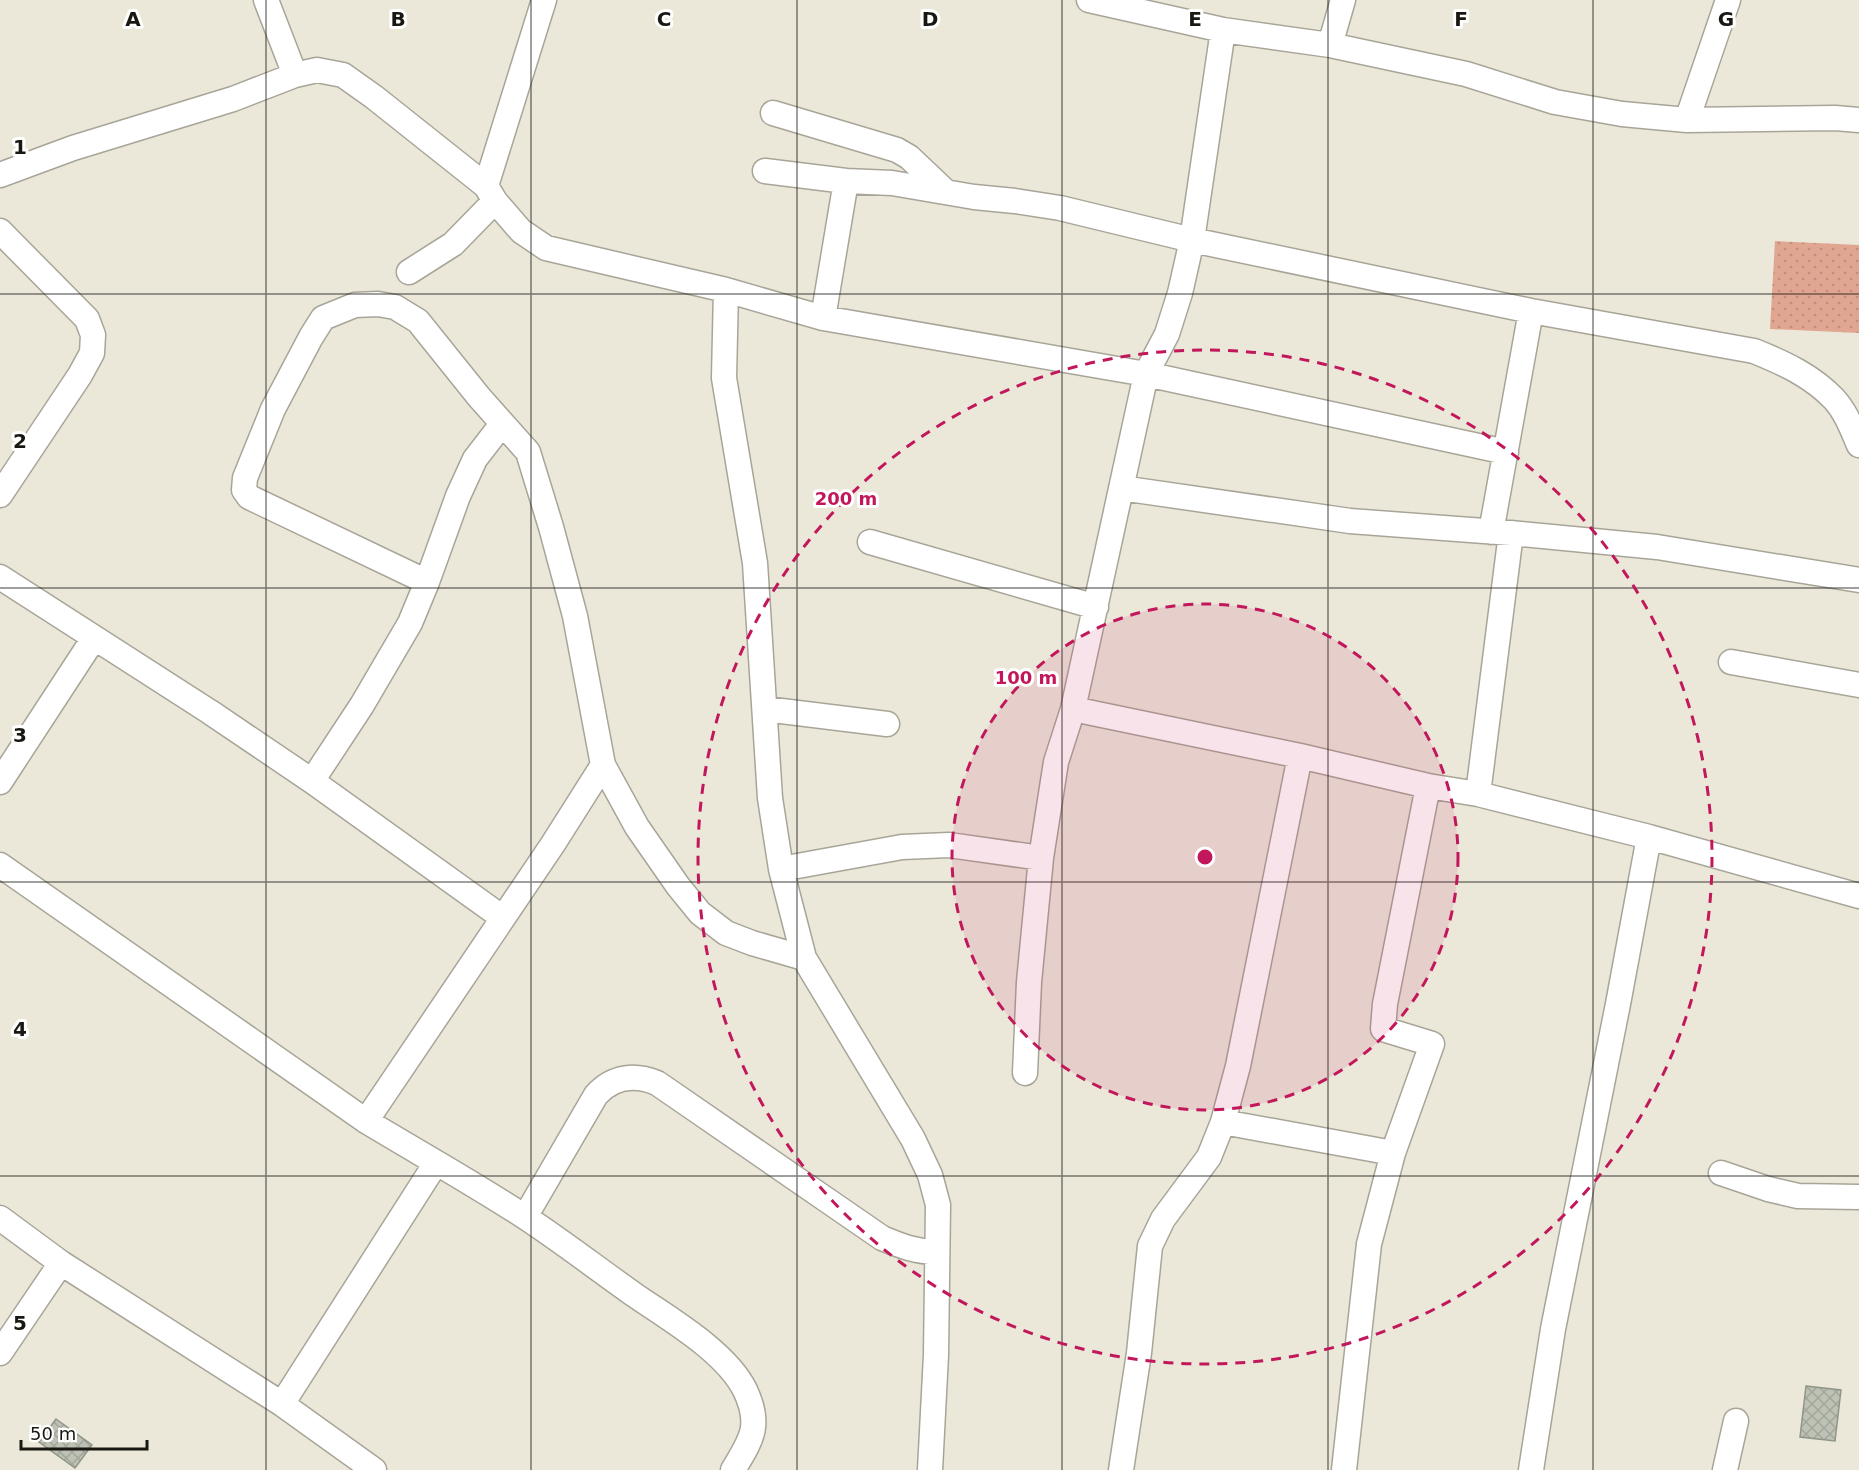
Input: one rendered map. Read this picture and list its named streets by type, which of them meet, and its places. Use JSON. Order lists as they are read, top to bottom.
{
  "scale_bar": "50 m",
  "grid": {
    "columns": [
      "A",
      "B",
      "C",
      "D",
      "E",
      "F",
      "G"
    ],
    "rows": [
      "1",
      "2",
      "3",
      "4",
      "5"
    ]
  },
  "rings": ["200 m", "100 m"]
}
